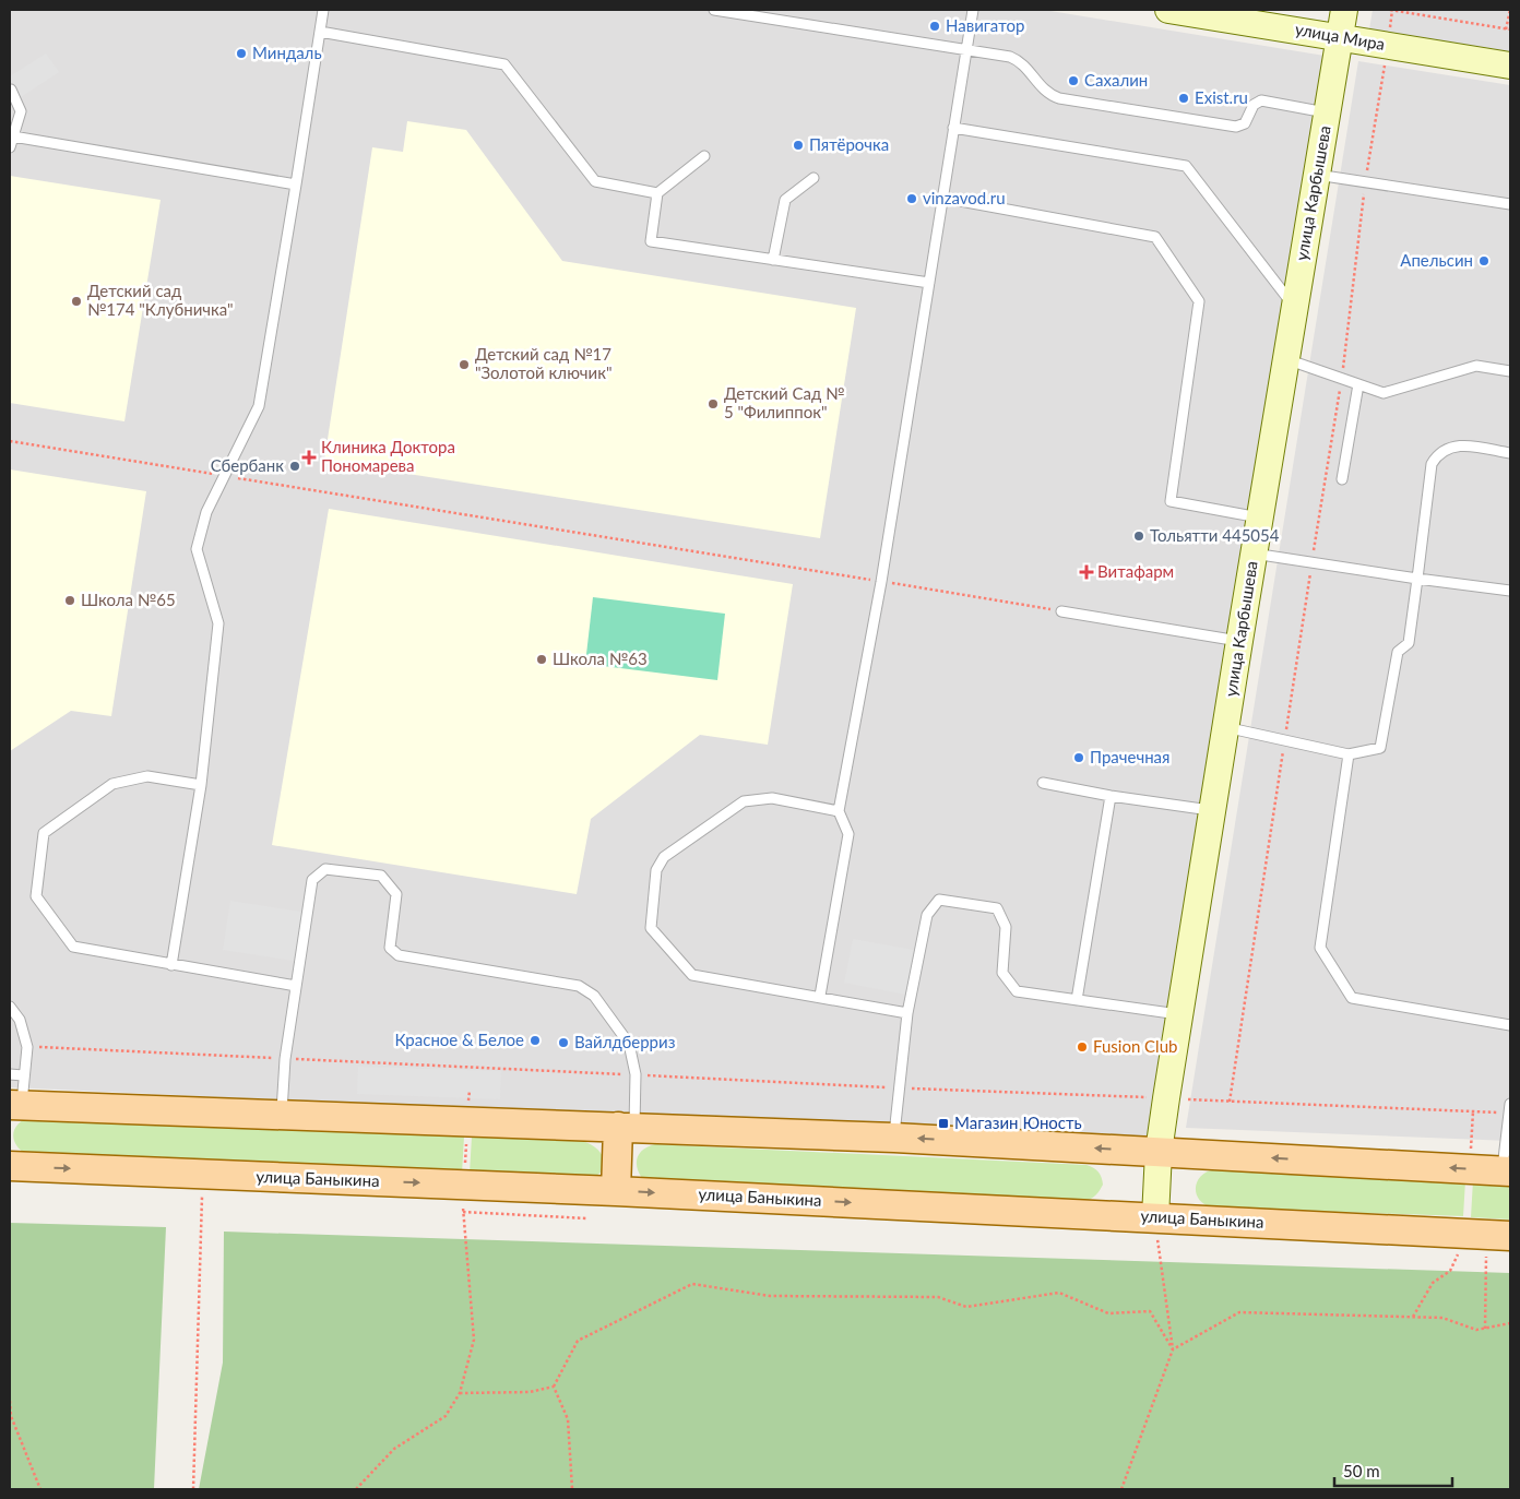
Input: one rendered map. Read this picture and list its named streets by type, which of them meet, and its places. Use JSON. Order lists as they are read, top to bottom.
{
  "streets": {
    "main road": ["улица Баныкина"],
    "street": ["улица Мира", "улица Карбышева"]
  },
  "crossings": [
    ["улица Мира", "улица Карбышева"],
    ["улица Карбышева", "улица Баныкина"]
  ],
  "places": {
    "other": [
      "Навигатор",
      "Миндаль",
      "Сахалин",
      "Exist.ru",
      "Пятёрочка",
      "vinzavod.ru",
      "Апельсин",
      "Детский сад №174 \"Клубничка\"",
      "Детский сад №17 \"Золотой ключик\"",
      "Детский Сад № 5 \"Филиппок\"",
      "Сбербанк",
      "Тольятти 445054",
      "Школа №65",
      "Школа №63",
      "Прачечная",
      "Красное & Белое",
      "Вайлдберриз",
      "Fusion Club"
    ],
    "health": ["Клиника Доктора Пономарева", "Витафарм"],
    "transit": ["Магазин Юность"]
  },
  "scale_bar": "50 m"
}
